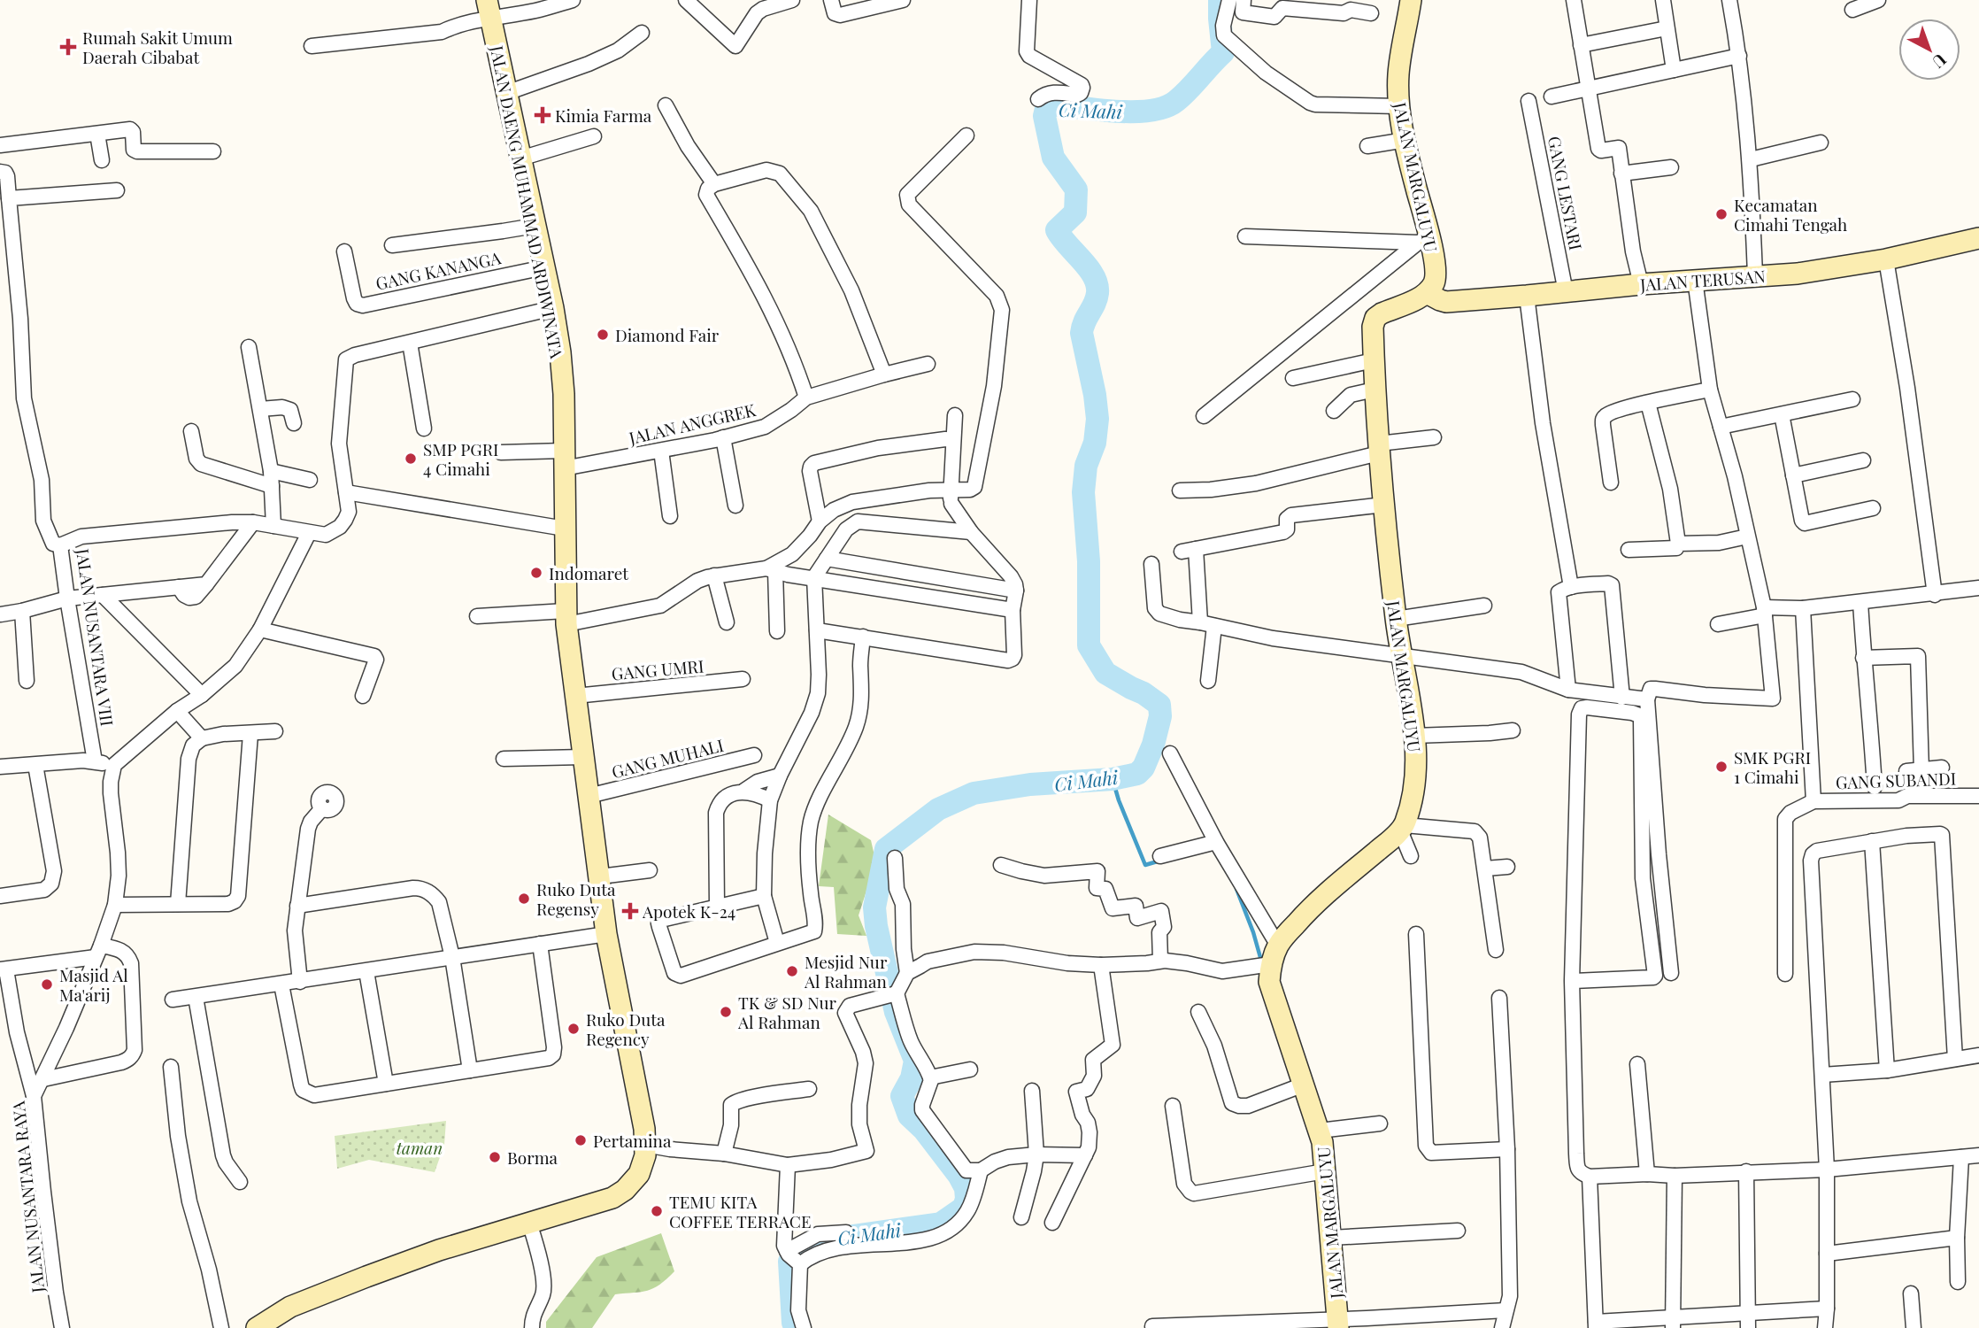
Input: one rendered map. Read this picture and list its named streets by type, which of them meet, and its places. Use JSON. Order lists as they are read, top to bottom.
{
  "streets": {
    "main road": ["JALAN MARGALUYU", "JALAN DAENG MUHAMMAD ARDIWINATA", "JALAN TERUSAN"],
    "street": [
      "GANG LESTARI",
      "GANG KANANGA",
      "JALAN ANGGREK",
      "JALAN NUSANTARA VIII",
      "GANG UMRI",
      "GANG MUHALI",
      "GANG SUBANDI",
      "JALAN NUSANTARA RAYA"
    ]
  },
  "crossings": [
    ["JALAN MARGALUYU", "JALAN TERUSAN"],
    ["GANG LESTARI", "JALAN TERUSAN"],
    ["JALAN DAENG MUHAMMAD ARDIWINATA", "GANG KANANGA"],
    ["JALAN DAENG MUHAMMAD ARDIWINATA", "JALAN ANGGREK"],
    ["JALAN DAENG MUHAMMAD ARDIWINATA", "GANG UMRI"],
    ["JALAN DAENG MUHAMMAD ARDIWINATA", "GANG MUHALI"]
  ],
  "water": ["Ci Mahi"],
  "parks": ["taman"],
  "places": {
    "health": ["Rumah Sakit Umum Daerah Cibabat", "Kimia Farma", "Apotek K-24"],
    "other": [
      "Kecamatan Cimahi Tengah",
      "Diamond Fair",
      "SMP PGRI 4 Cimahi",
      "Indomaret",
      "SMK PGRI 1 Cimahi",
      "Ruko Duta Regensy",
      "Mesjid Nur Al Rahman",
      "Masjid Al Ma'arij",
      "TK & SD Nur Al Rahman",
      "Ruko Duta Regency",
      "Pertamina",
      "Borma",
      "TEMU KITA COFFEE TERRACE"
    ]
  },
  "north": "bottom right"
}
